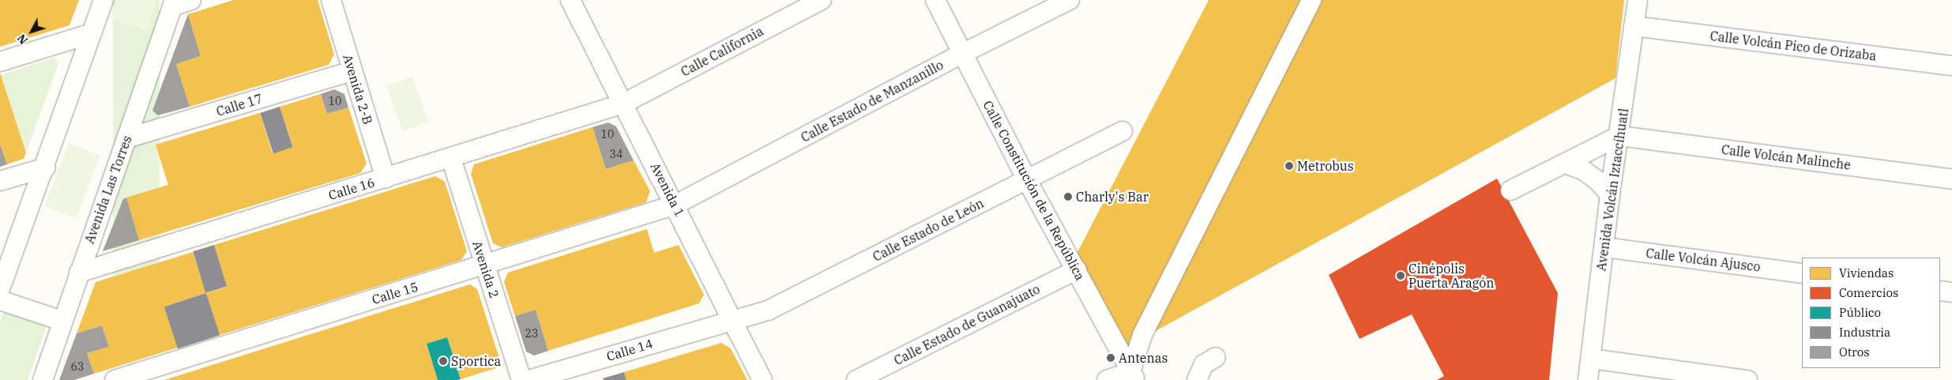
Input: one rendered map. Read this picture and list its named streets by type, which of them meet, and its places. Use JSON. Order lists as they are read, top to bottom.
{
  "streets": {
    "street": [
      "Calle Volcán Pico de Orizaba",
      "Calle California",
      "Avenida 2-B",
      "Calle Estado de Manzanillo",
      "Calle 17",
      "Calle Volcán Malinche",
      "Calle 16",
      "Avenida Las Torres",
      "Avenida 1",
      "Avenida Volcán Iztaccíhuatl",
      "Calle Constitución de la República",
      "Calle Estado de León",
      "Calle Volcán Ajusco",
      "Avenida 2",
      "Calle 15",
      "Calle Estado de Guanajuato",
      "Calle 14"
    ]
  },
  "crossings": [
    ["Calle Volcán Pico de Orizaba", "Avenida Volcán Iztaccíhuatl"],
    ["Calle California", "Calle 16"],
    ["Calle California", "Avenida 1"],
    ["Avenida 2-B", "Calle 17"],
    ["Avenida 2-B", "Calle 16"],
    ["Calle Estado de Manzanillo", "Avenida 1"],
    ["Calle Estado de Manzanillo", "Calle Constitución de la República"],
    ["Calle Estado de Manzanillo", "Calle 15"],
    ["Calle 17", "Avenida Las Torres"],
    ["Calle Volcán Malinche", "Avenida Volcán Iztaccíhuatl"],
    ["Calle 16", "Avenida Las Torres"],
    ["Calle 16", "Avenida 1"],
    ["Calle 16", "Avenida 2"],
    ["Avenida 1", "Calle Estado de León"],
    ["Avenida 1", "Calle 15"],
    ["Avenida 1", "Calle 14"],
    ["Avenida Volcán Iztaccíhuatl", "Calle Volcán Ajusco"],
    ["Calle Constitución de la República", "Calle Estado de León"],
    ["Calle Constitución de la República", "Calle Estado de Guanajuato"],
    ["Calle Estado de León", "Calle 14"],
    ["Avenida 2", "Calle 15"]
  ],
  "places": [
    "Metrobus",
    "Charly's Bar",
    "Cinépolis Puerta Aragón",
    "Antenas",
    "Sportica"
  ],
  "house_numbers": [
    "10",
    "10",
    "34",
    "23",
    "63"
  ],
  "legend": [
    "Viviendas",
    "Comercios",
    "Público",
    "Industria",
    "Otros"
  ],
  "north": "bottom left"
}
